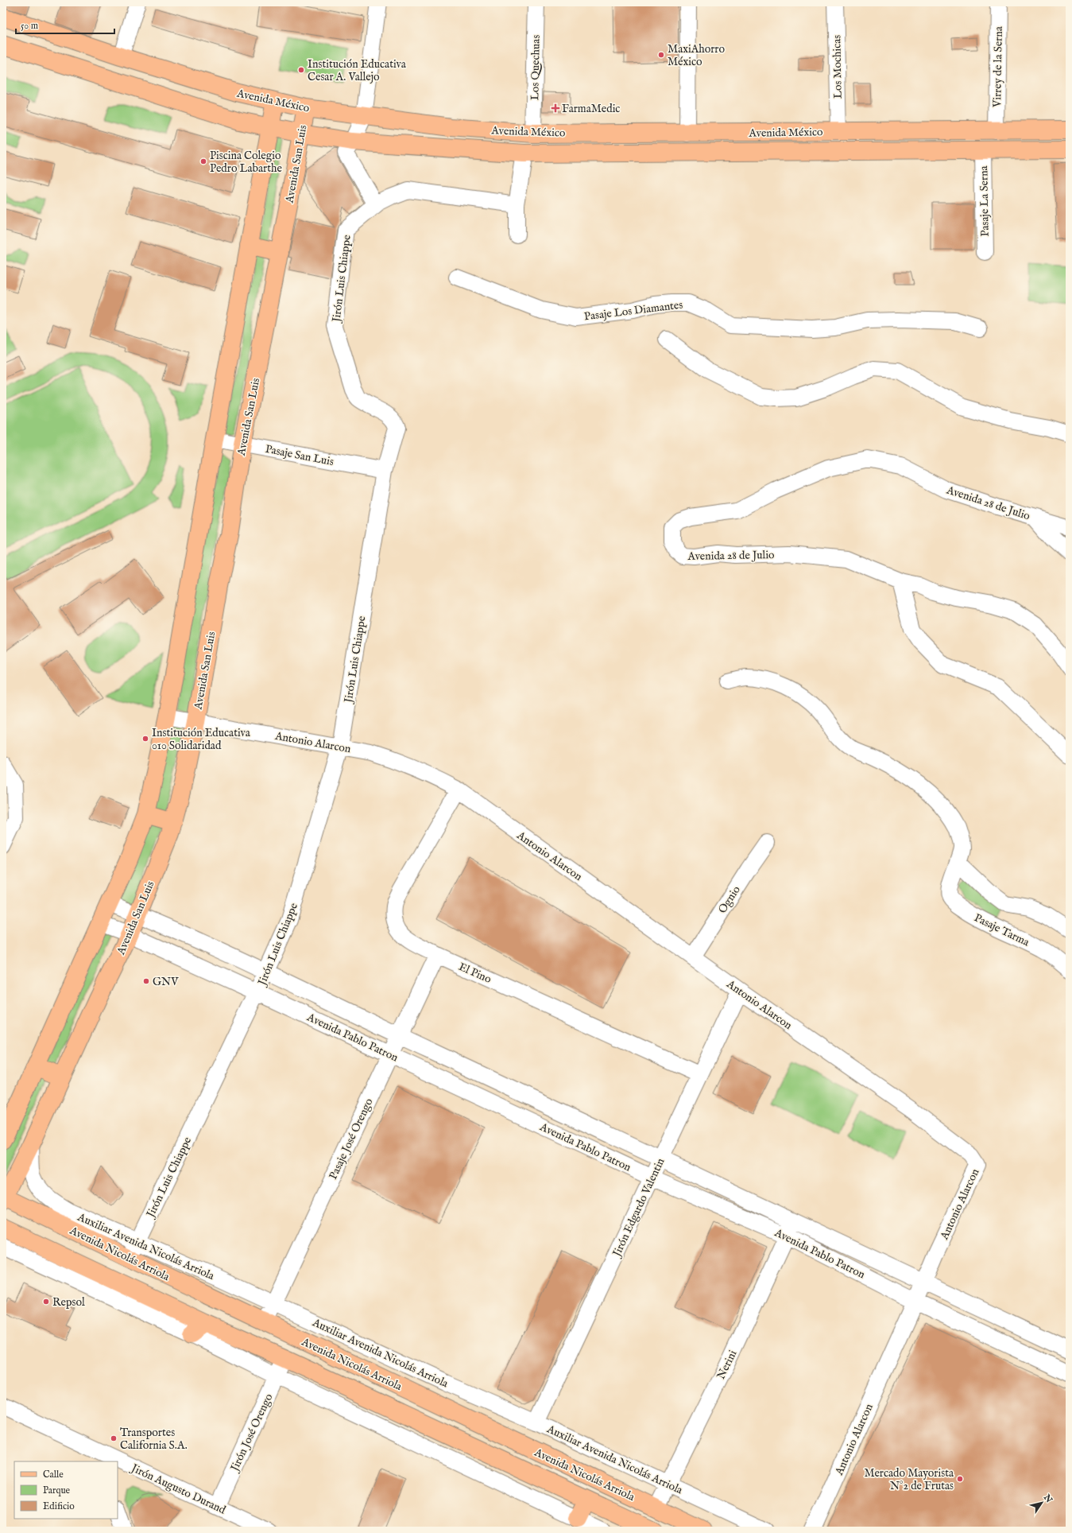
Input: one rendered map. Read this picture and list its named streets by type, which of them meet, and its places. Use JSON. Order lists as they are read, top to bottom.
{
  "streets": {
    "main road": ["Avenida México", "Avenida San Luis", "Avenida Nicolás Arriola"],
    "street": [
      "Los Mochicas",
      "Virrey de la Serna",
      "Los Quechuas",
      "Pasaje La Serna",
      "Jirón Luis Chiappe",
      "Pasaje Los Diamantes",
      "Pasaje San Luis",
      "Avenida 28 de Julio",
      "Antonio Alarcon",
      "Ognio",
      "Pasaje Tarma",
      "El Pino",
      "Avenida Pablo Patron",
      "Pasaje José Orengo",
      "Jirón Edgardo Valentin",
      "Auxiliar Avenida Nicolás Arriola",
      "Nerini",
      "Jirón José Orengo",
      "Jirón Augusto Durand"
    ]
  },
  "crossings": [
    ["Los Mochicas", "Avenida México"],
    ["Virrey de la Serna", "Avenida México"],
    ["Los Quechuas", "Avenida México"],
    ["Avenida México", "Avenida San Luis"],
    ["Avenida México", "Pasaje La Serna"],
    ["Avenida San Luis", "Pasaje San Luis"],
    ["Avenida San Luis", "Antonio Alarcon"],
    ["Avenida San Luis", "Avenida Pablo Patron"],
    ["Avenida San Luis", "Auxiliar Avenida Nicolás Arriola"],
    ["Avenida San Luis", "Avenida Nicolás Arriola"],
    ["Jirón Luis Chiappe", "Pasaje San Luis"],
    ["Jirón Luis Chiappe", "Antonio Alarcon"],
    ["Jirón Luis Chiappe", "Avenida Pablo Patron"],
    ["Jirón Luis Chiappe", "Auxiliar Avenida Nicolás Arriola"],
    ["Jirón Luis Chiappe", "Avenida Nicolás Arriola"],
    ["Antonio Alarcon", "Ognio"],
    ["Antonio Alarcon", "El Pino"],
    ["Antonio Alarcon", "Avenida Pablo Patron"],
    ["Antonio Alarcon", "Jirón Edgardo Valentin"],
    ["El Pino", "Pasaje José Orengo"],
    ["El Pino", "Jirón Edgardo Valentin"],
    ["Avenida Pablo Patron", "Pasaje José Orengo"],
    ["Avenida Pablo Patron", "Jirón Edgardo Valentin"],
    ["Avenida Pablo Patron", "Nerini"],
    ["Pasaje José Orengo", "Auxiliar Avenida Nicolás Arriola"],
    ["Pasaje José Orengo", "Avenida Nicolás Arriola"],
    ["Jirón Edgardo Valentin", "Auxiliar Avenida Nicolás Arriola"],
    ["Auxiliar Avenida Nicolás Arriola", "Nerini"],
    ["Avenida Nicolás Arriola", "Nerini"],
    ["Avenida Nicolás Arriola", "Jirón José Orengo"],
    ["Jirón José Orengo", "Jirón Augusto Durand"]
  ],
  "places": {
    "other": [
      "MaxiAhorro México",
      "Institución Educativa Cesar A. Vallejo",
      "Piscina Colegio Pedro Labarthe",
      "Institución Educativa 010 Solidaridad",
      "GNV",
      "Repsol",
      "Transportes California S.A.",
      "Mercado Mayorista N°2 de Frutas"
    ],
    "health": ["FarmaMedic"]
  },
  "legend": ["Calle", "Parque", "Edificio"],
  "scale_bar": "50 m",
  "north": "top right"
}
